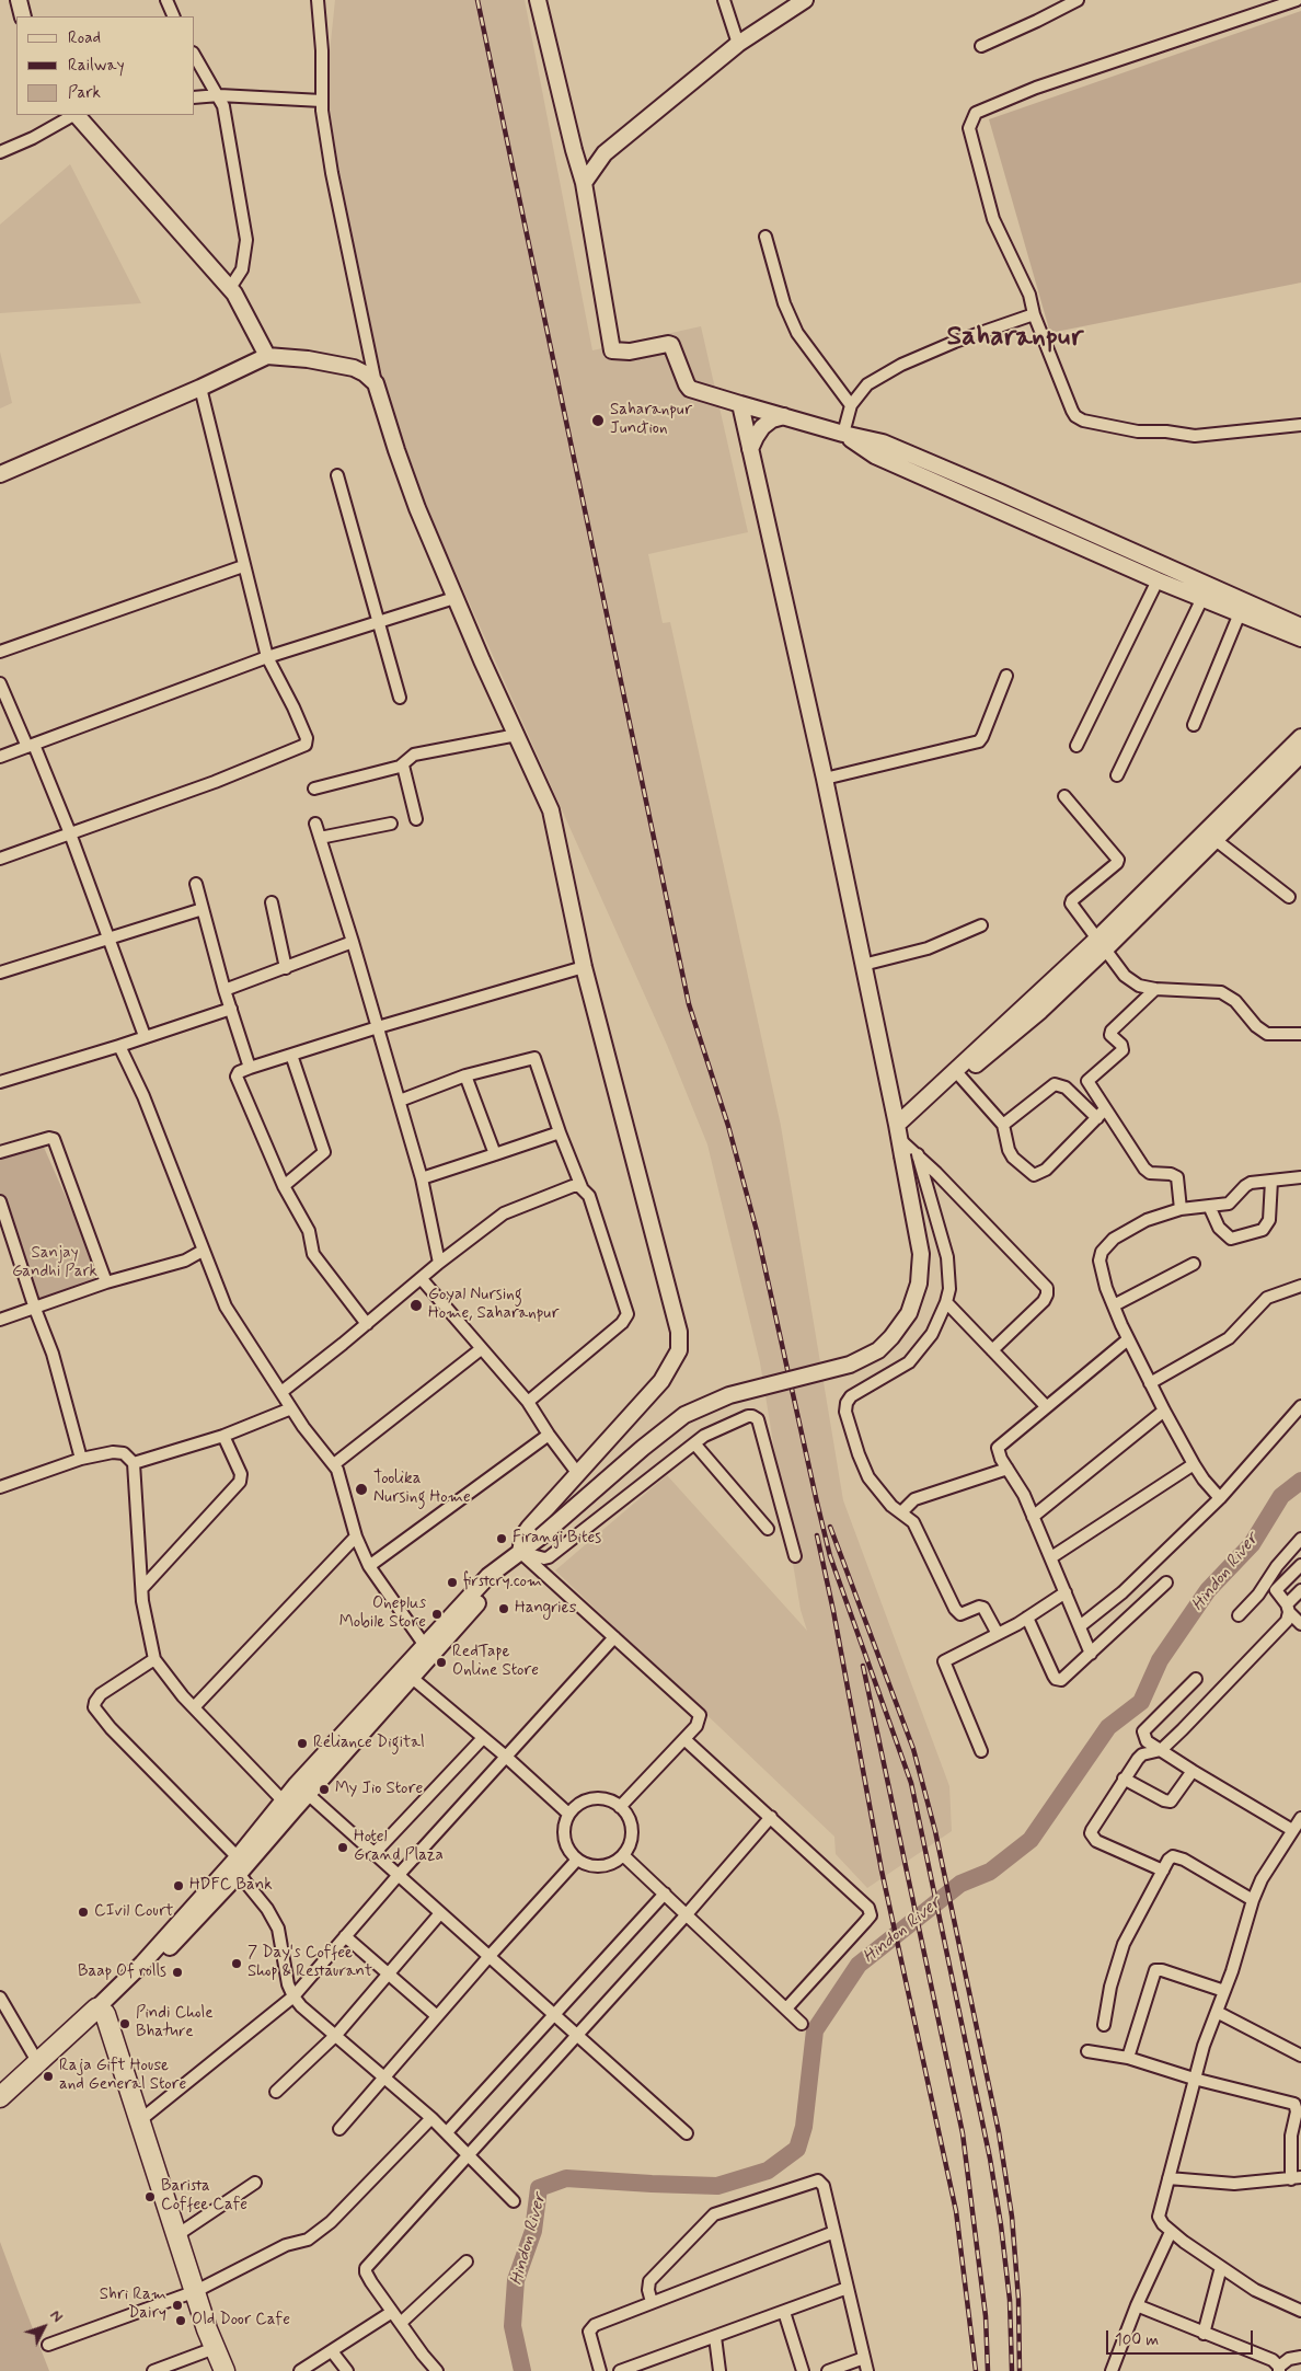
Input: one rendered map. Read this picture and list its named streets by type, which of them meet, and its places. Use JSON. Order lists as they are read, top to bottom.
{
  "districts": ["Saharanpur"],
  "water": ["Hindon River"],
  "parks": ["Sanjay Gandhi Park"],
  "places": [
    "Saharanpur Junction",
    "Goyal Nursing Home, Saharanpur",
    "Toolika Nursing Home",
    "Firangi Bites",
    "firstcry.com",
    "Hangries",
    "Oneplus Mobile Store",
    "RedTape Online Store",
    "Reliance Digital",
    "My Jio Store",
    "Hotel Grand Plaza",
    "HDFC Bank",
    "CIvil Court",
    "7 Day's Coffee Shop & Restaurant",
    "Baap Of rolls",
    "Pindi Chole Bhature",
    "Raja Gift House and General Store",
    "Barista Coffee Cafe",
    "Shri Ram Dairy",
    "Old Door Cafe"
  ],
  "legend": ["Road", "Railway", "Park"],
  "scale_bar": "100 m",
  "north": "top right"
}
